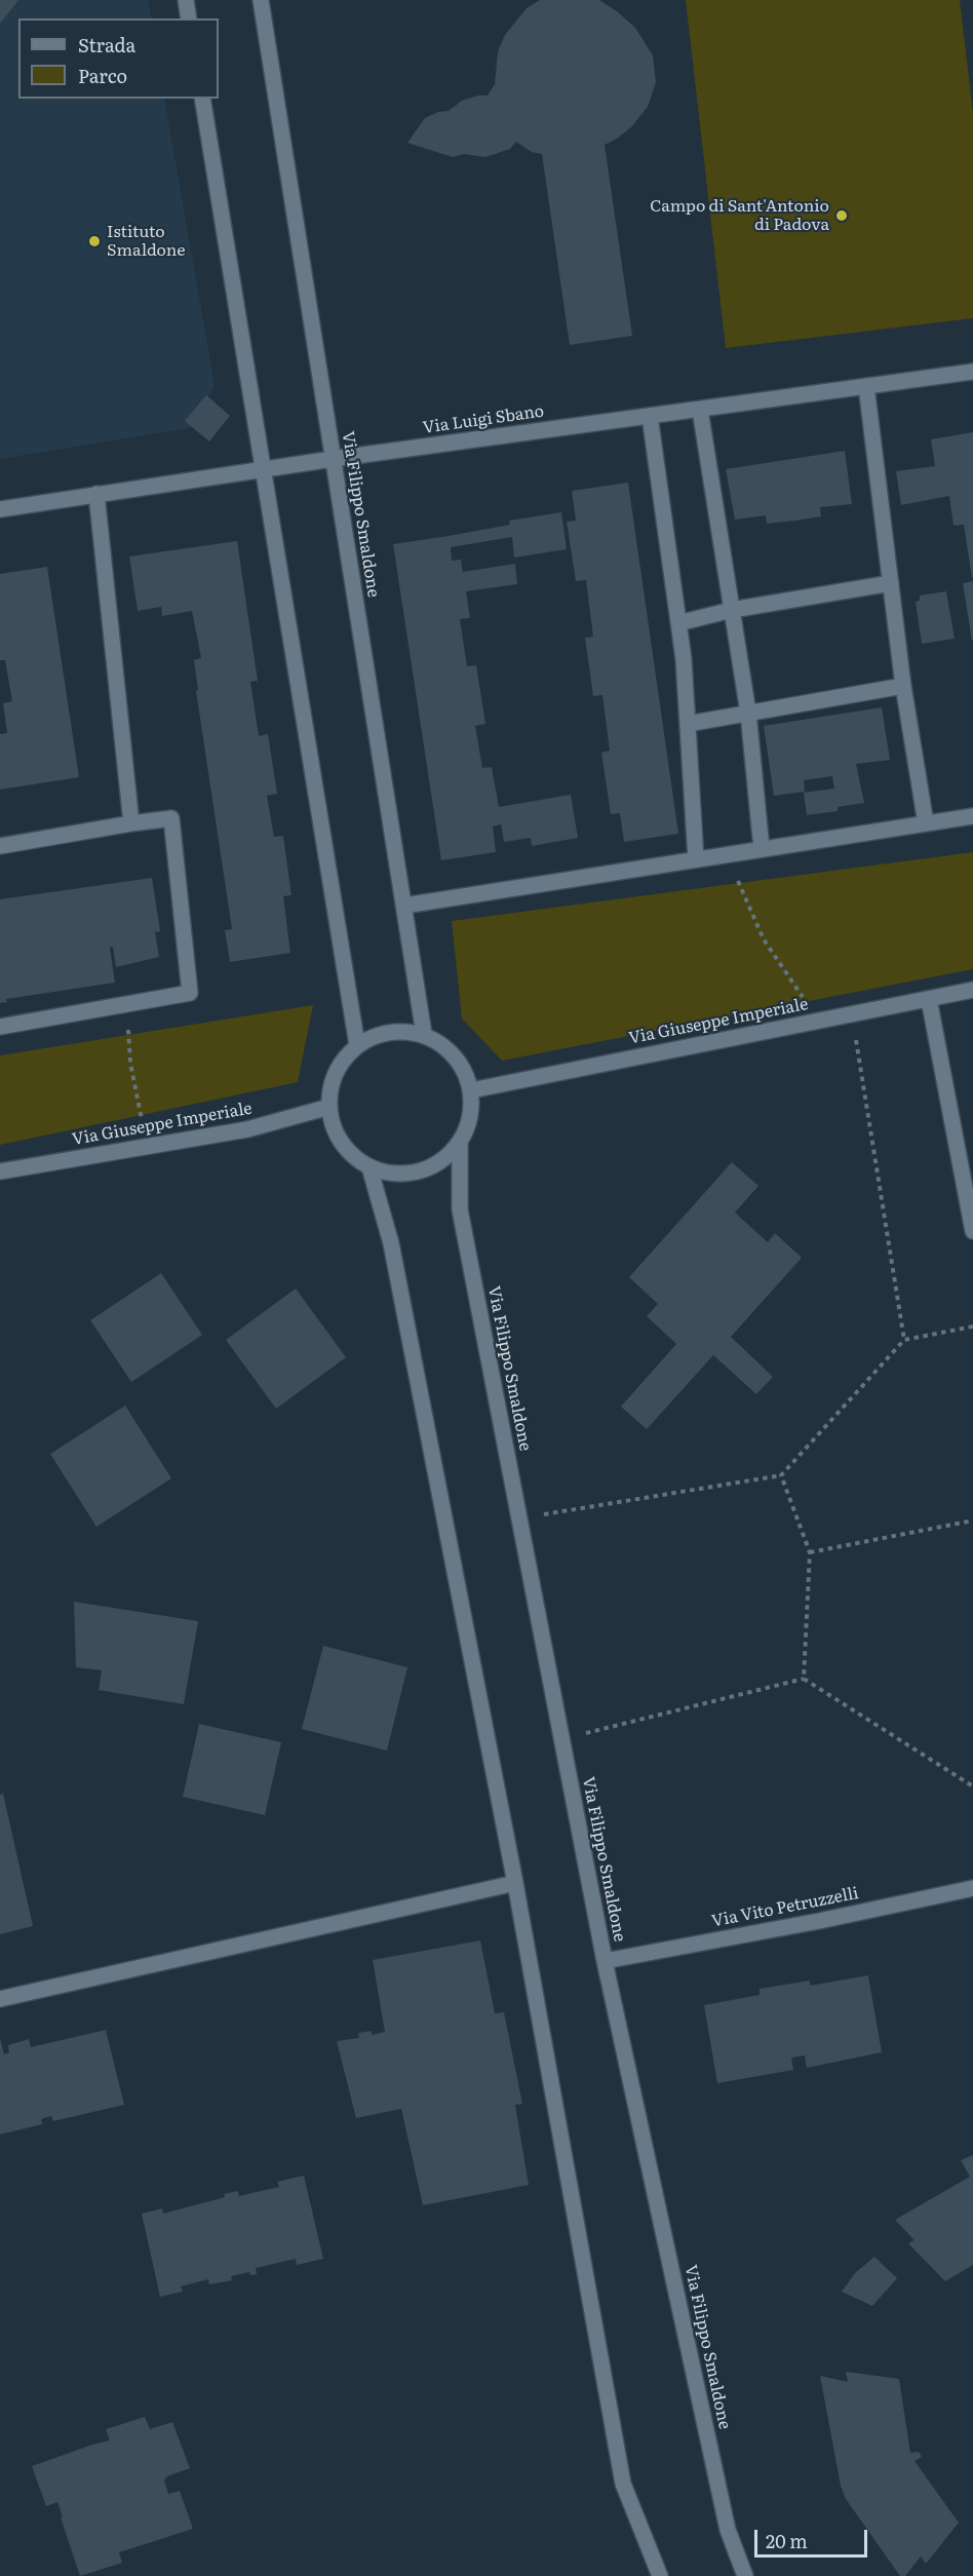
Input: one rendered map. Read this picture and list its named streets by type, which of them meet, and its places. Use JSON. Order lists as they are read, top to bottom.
{
  "streets": {
    "street": [
      "Via Luigi Sbano",
      "Via Filippo Smaldone",
      "Via Giuseppe Imperiale",
      "Via Vito Petruzzelli"
    ]
  },
  "crossings": [
    ["Via Luigi Sbano", "Via Filippo Smaldone"],
    ["Via Filippo Smaldone", "Via Giuseppe Imperiale"],
    ["Via Filippo Smaldone", "Via Vito Petruzzelli"]
  ],
  "places": ["Campo di Sant'Antonio di Padova", "Istituto Smaldone"],
  "legend": ["Strada", "Parco"],
  "scale_bar": "20 m"
}
